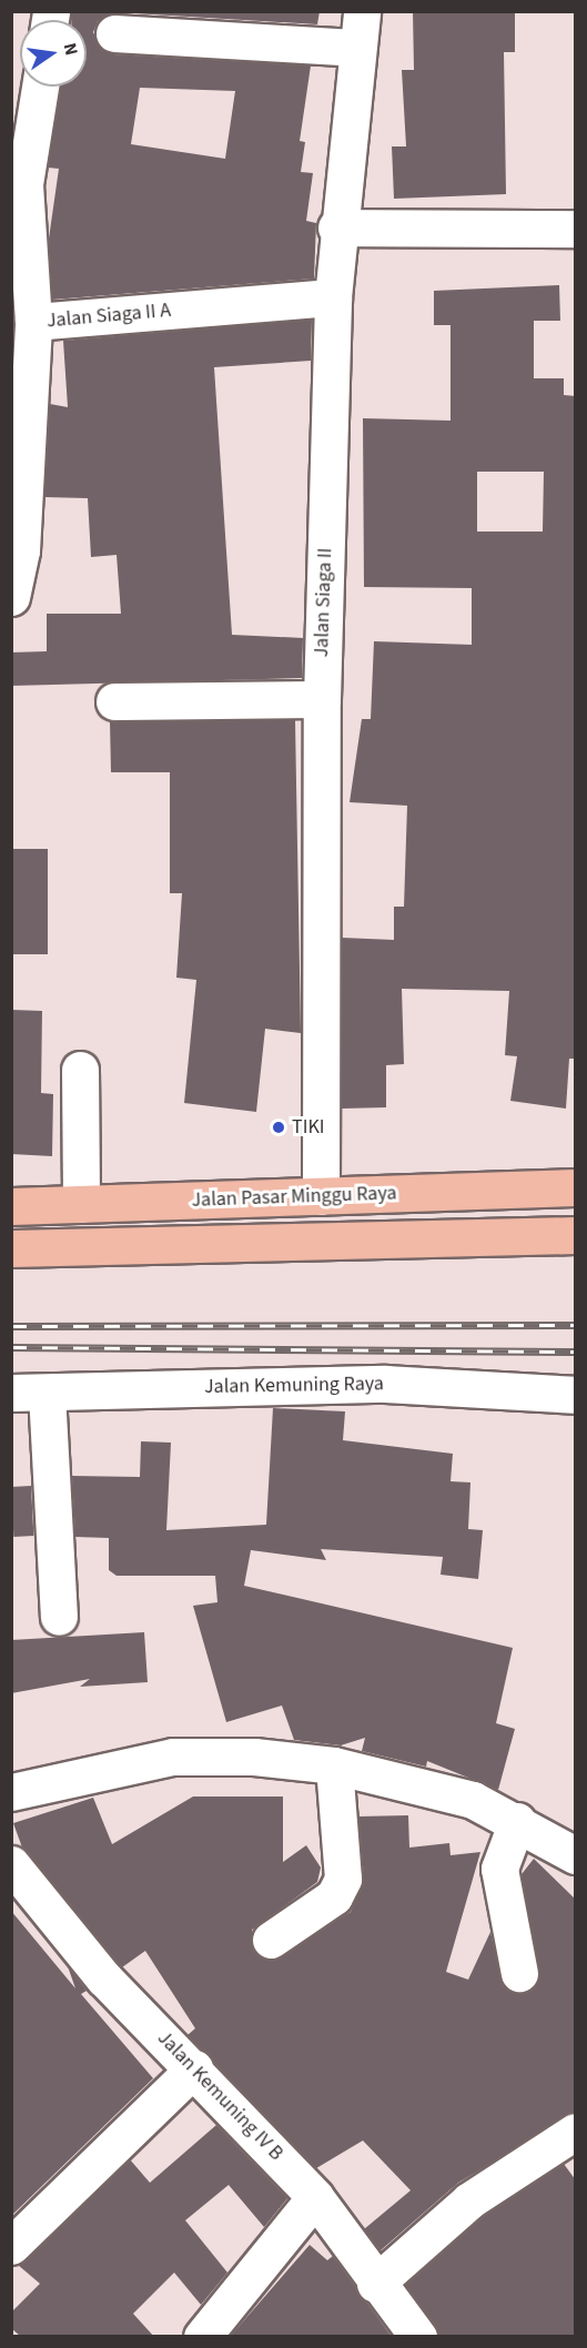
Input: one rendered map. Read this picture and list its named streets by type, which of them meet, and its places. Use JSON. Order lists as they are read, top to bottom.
{
  "streets": {
    "main road": ["Jalan Pasar Minggu Raya"],
    "street": [
      "Jalan Siaga II A",
      "Jalan Siaga II",
      "Jalan Kemuning Raya",
      "Jalan Kemuning IV B"
    ]
  },
  "crossings": [
    ["Jalan Siaga II A", "Jalan Siaga II"],
    ["Jalan Siaga II", "Jalan Pasar Minggu Raya"]
  ],
  "places": ["TIKI"],
  "north": "right"
}
